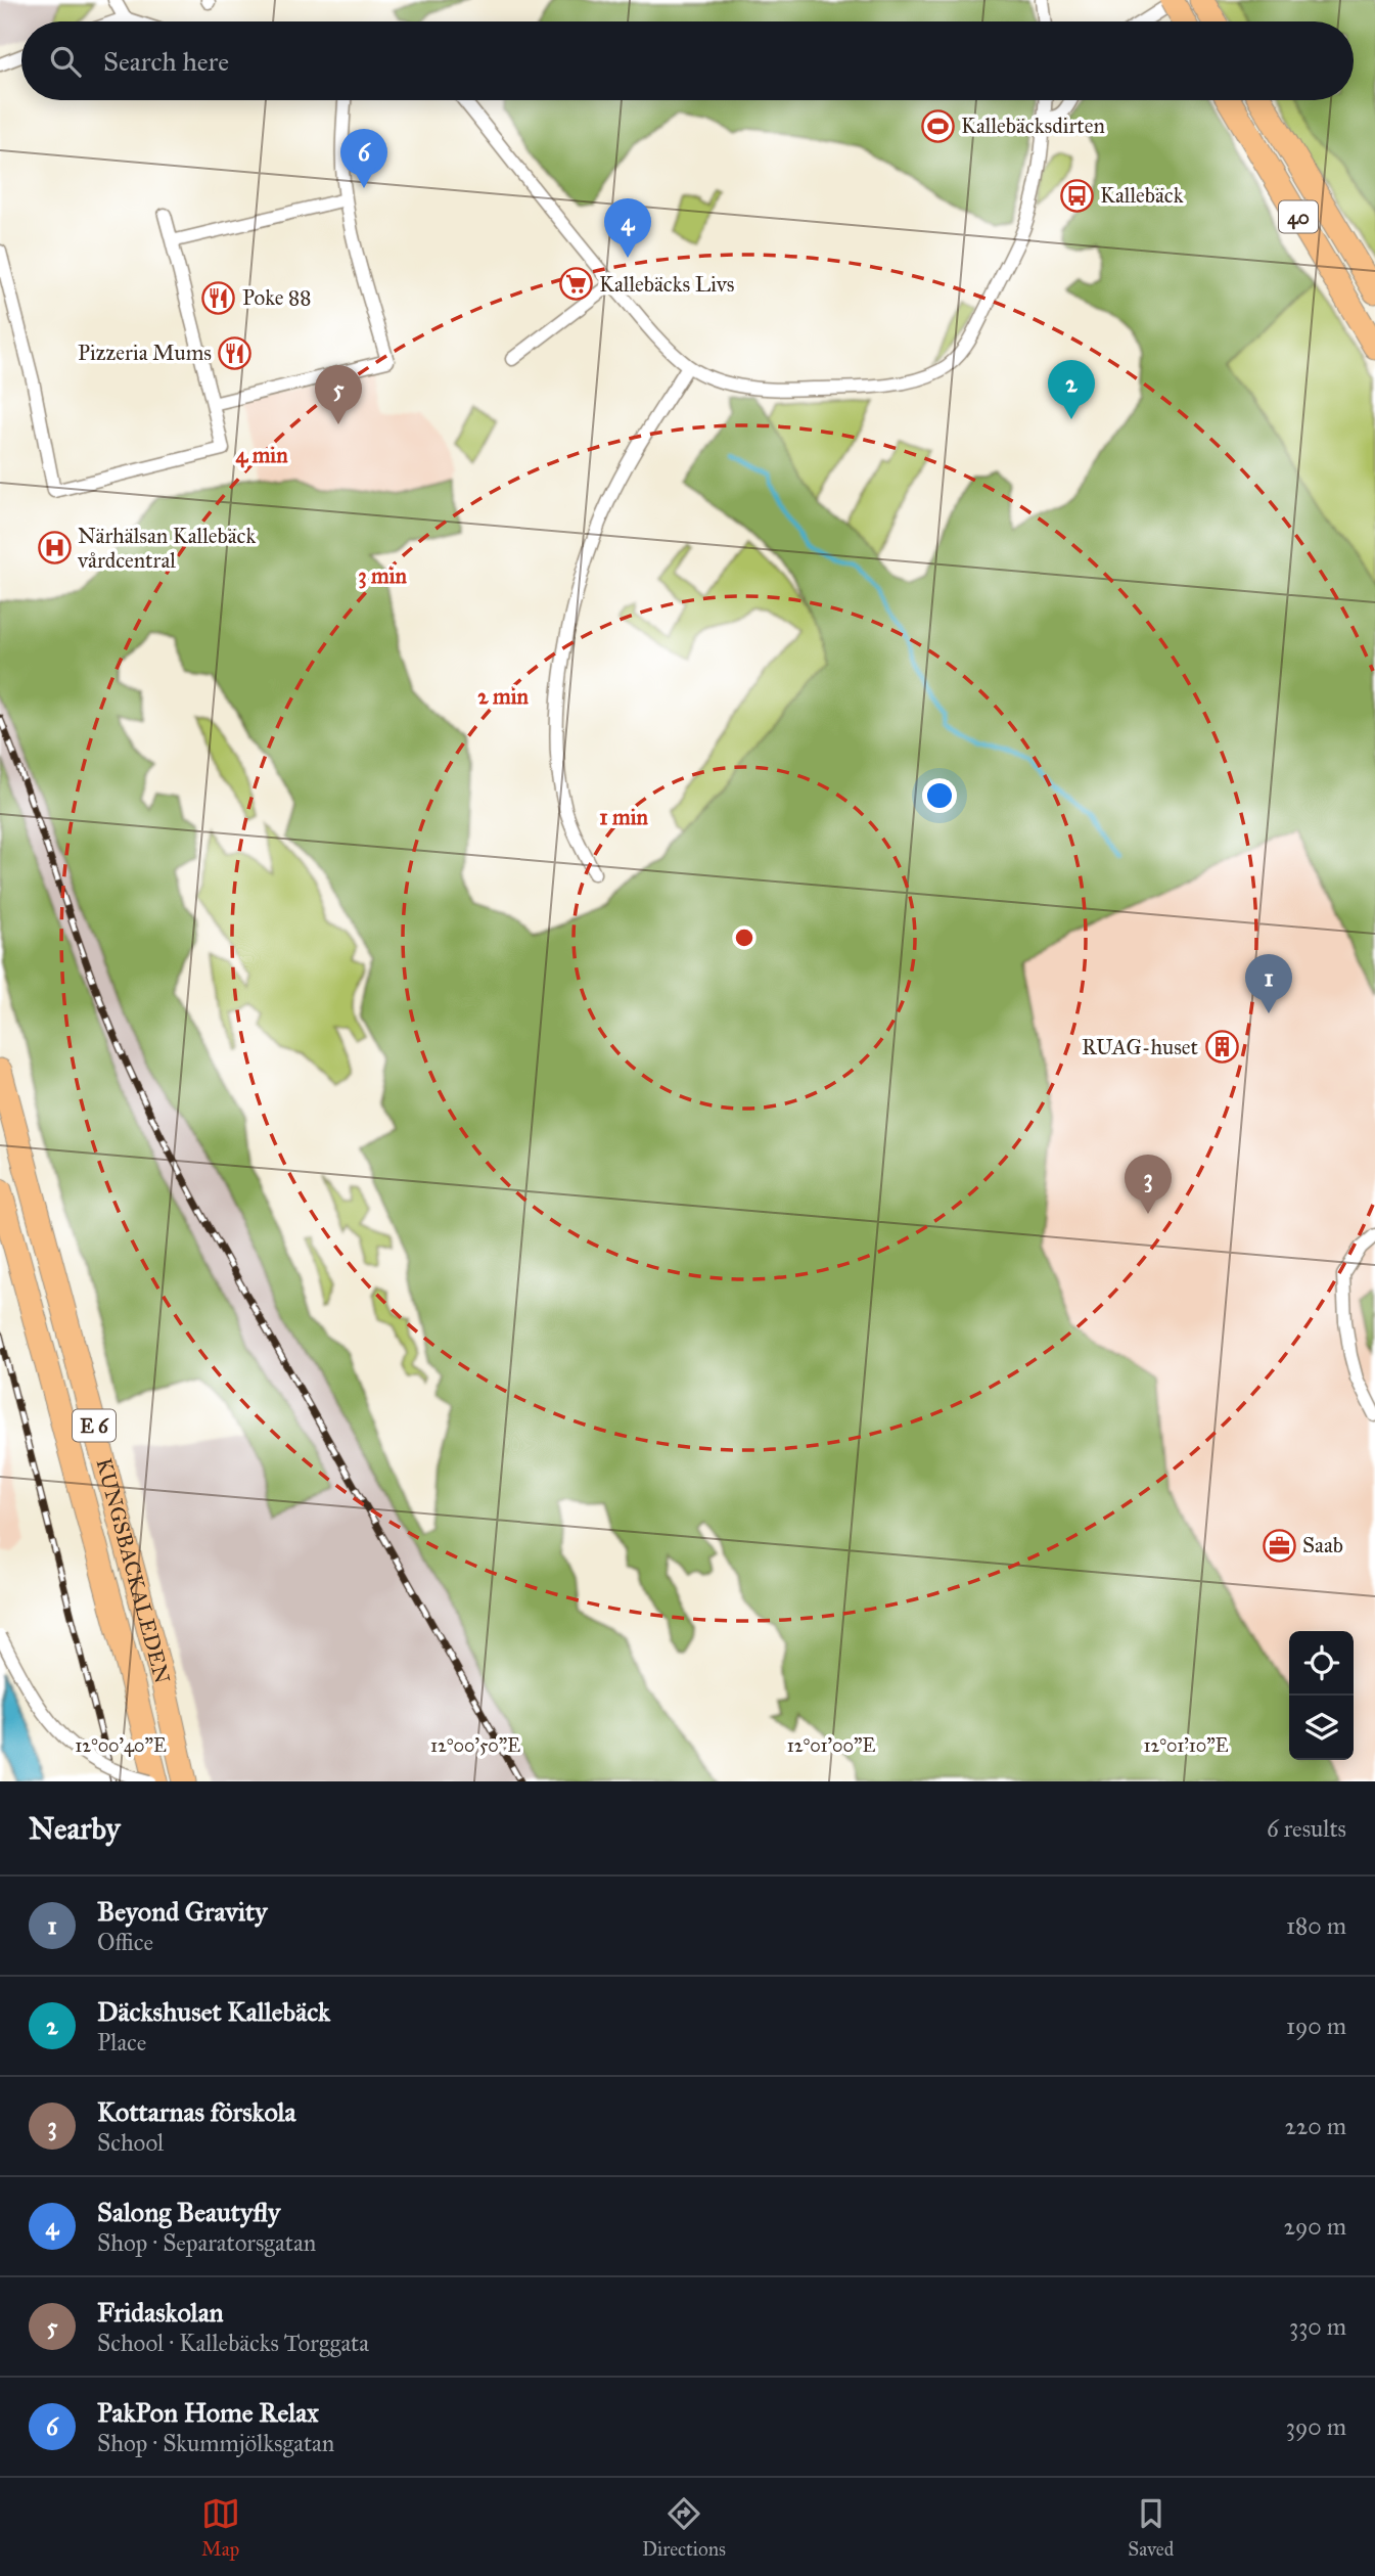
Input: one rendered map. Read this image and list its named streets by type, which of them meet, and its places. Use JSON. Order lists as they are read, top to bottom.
{
  "streets": {
    "highway": ["40", "E 6", "KUNGSBACKALEDEN"]
  },
  "places": {
    "sports": ["Kallebäcksdirten"],
    "bus stop": ["Kallebäck"],
    "supermarket": ["Kallebäcks Livs"],
    "restaurant": ["Poke 88", "Pizzeria Mums"],
    "hospital": ["Närhälsan Kallebäck vårdcentral"],
    "building": ["RUAG-huset"],
    "office": ["Saab"]
  },
  "page": {
    "search": "Search here",
    "pins": [
      "6",
      "4",
      "2",
      "5",
      "1",
      "3"
    ],
    "heading": ["Nearby", "6 results"],
    "list": [
      {
        "mark": "1",
        "name": "Beyond Gravity",
        "note": "Office",
        "value": "180 m"
      },
      {
        "mark": "2",
        "name": "Däckshuset Kallebäck",
        "note": "Place",
        "value": "190 m"
      },
      {
        "mark": "3",
        "name": "Kottarnas förskola",
        "note": "School",
        "value": "220 m"
      },
      {
        "mark": "4",
        "name": "Salong Beautyfly",
        "note": "Shop · Separatorsgatan",
        "value": "290 m"
      },
      {
        "mark": "5",
        "name": "Fridaskolan",
        "note": "School · Kallebäcks Torggata",
        "value": "330 m"
      },
      {
        "mark": "6",
        "name": "PakPon Home Relax",
        "note": "Shop · Skummjölksgatan",
        "value": "390 m"
      }
    ],
    "nav": ["Map", "Directions", "Saved"]
  },
  "coordinates": [
    "12°00'40\"E",
    "12°00'50\"E",
    "12°01'00\"E",
    "12°01'10\"E"
  ],
  "rings": [
    "4 min",
    "3 min",
    "2 min",
    "1 min"
  ]
}
